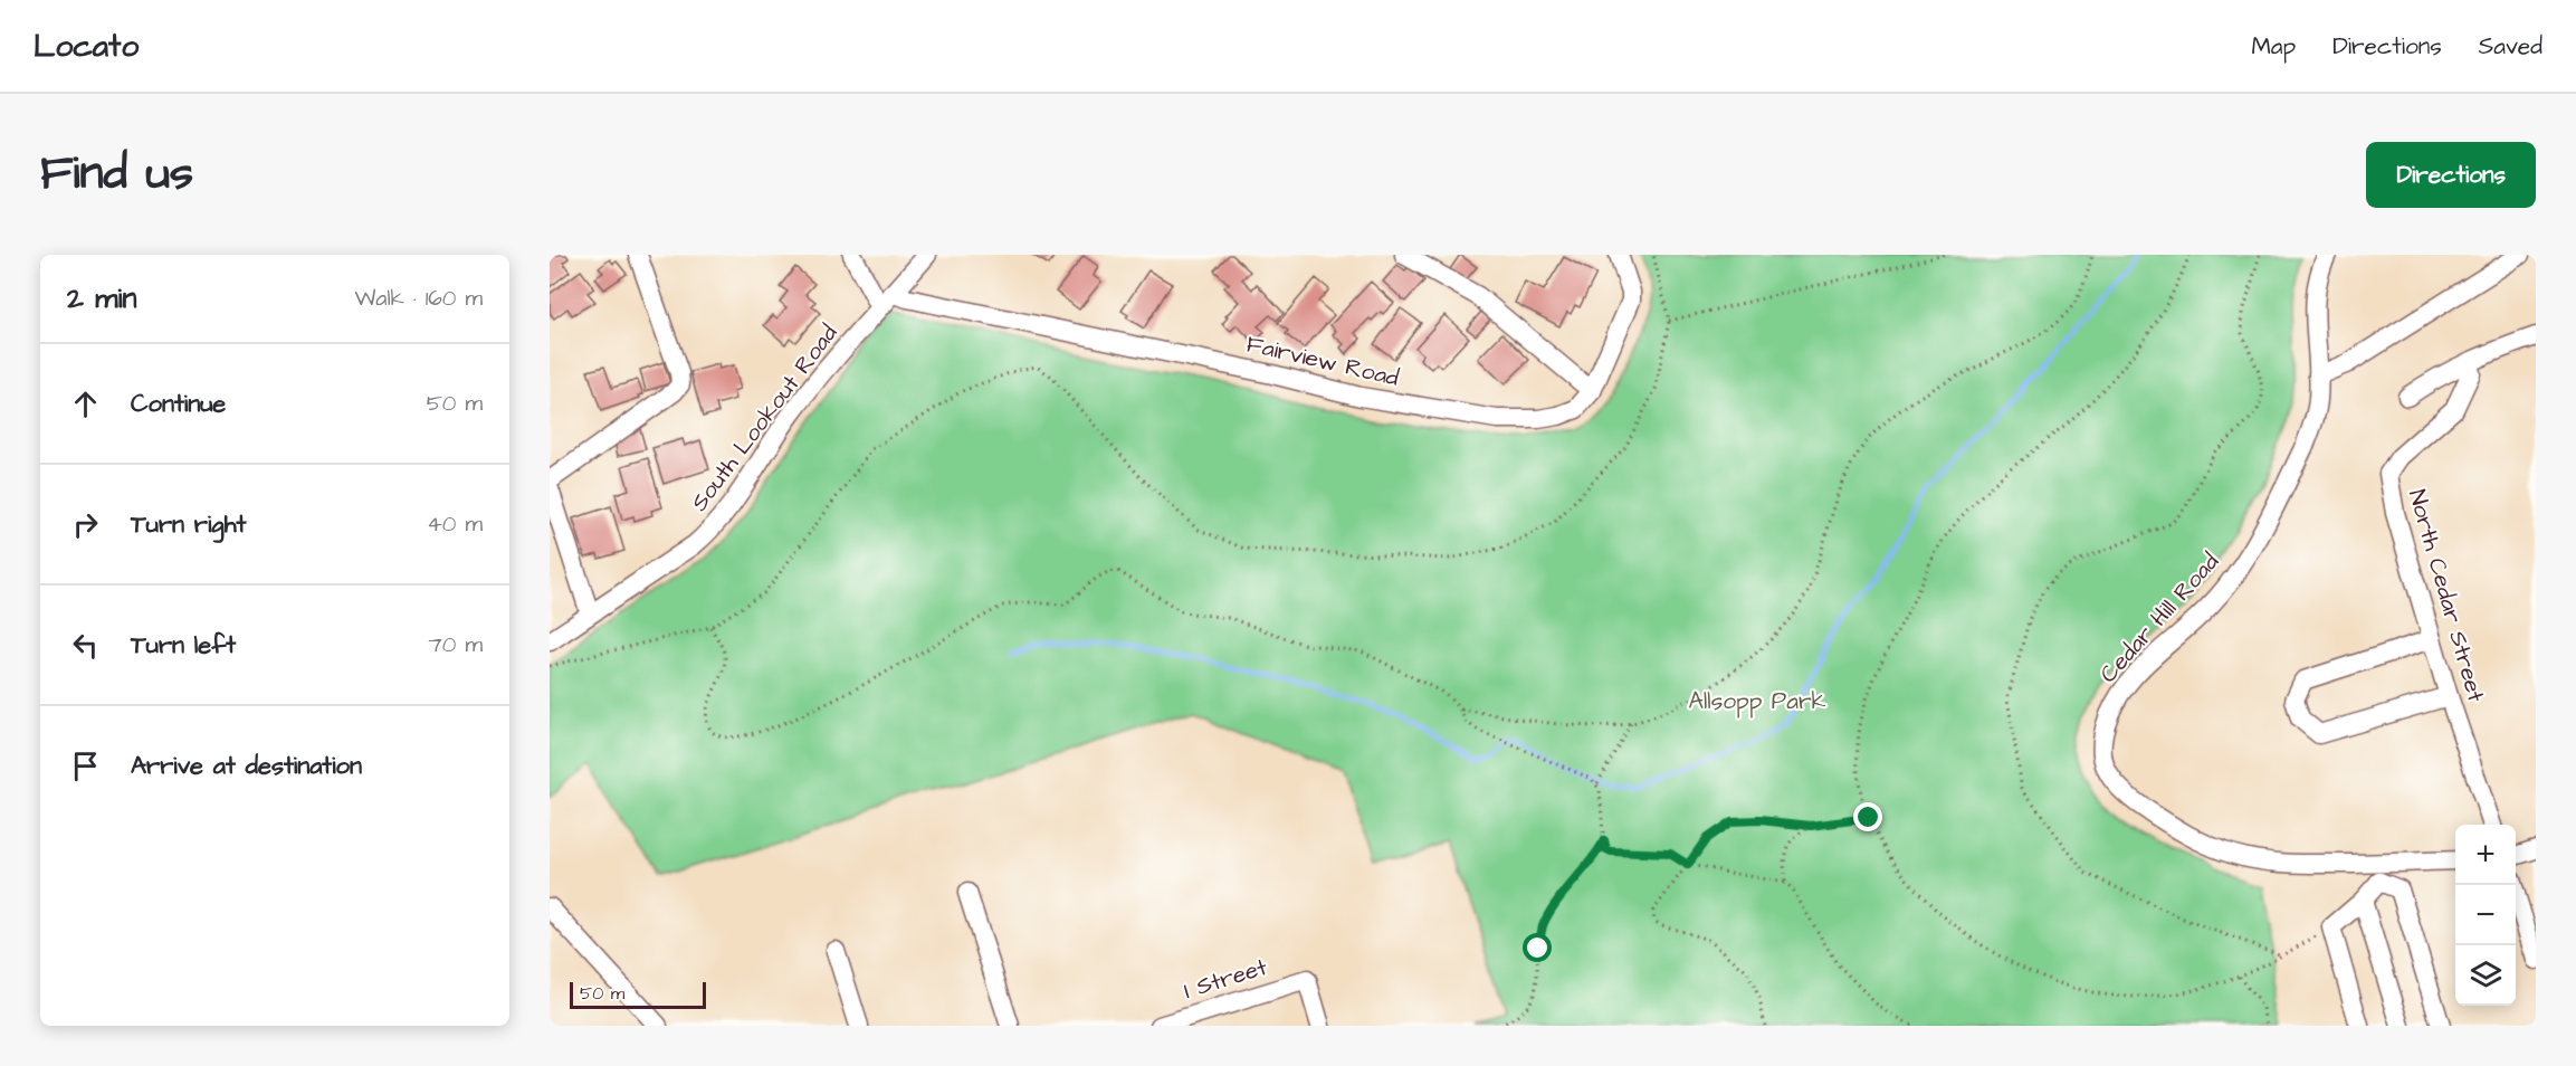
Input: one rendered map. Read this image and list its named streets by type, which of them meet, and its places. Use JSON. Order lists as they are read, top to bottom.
{
  "streets": {
    "street": [
      "Fairview Road",
      "South Lookout Road",
      "North Cedar Street",
      "Cedar Hill Road",
      "I Street"
    ]
  },
  "crossings": [
    ["Fairview Road", "South Lookout Road"]
  ],
  "parks": ["Allsopp Park"],
  "scale_bar": "50 m",
  "page": {
    "header": "Locato",
    "nav": ["Map", "Directions", "Saved"],
    "title": "Find us",
    "buttons": "Directions",
    "heading": ["2 min", "Walk · 160 m"],
    "list": [
      ["Continue", "50 m"],
      ["Turn right", "40 m"],
      ["Turn left", "70 m"],
      "Arrive at destination"
    ],
    "map_buttons": ["+", "−"],
    "scale": "50 m"
  }
}
